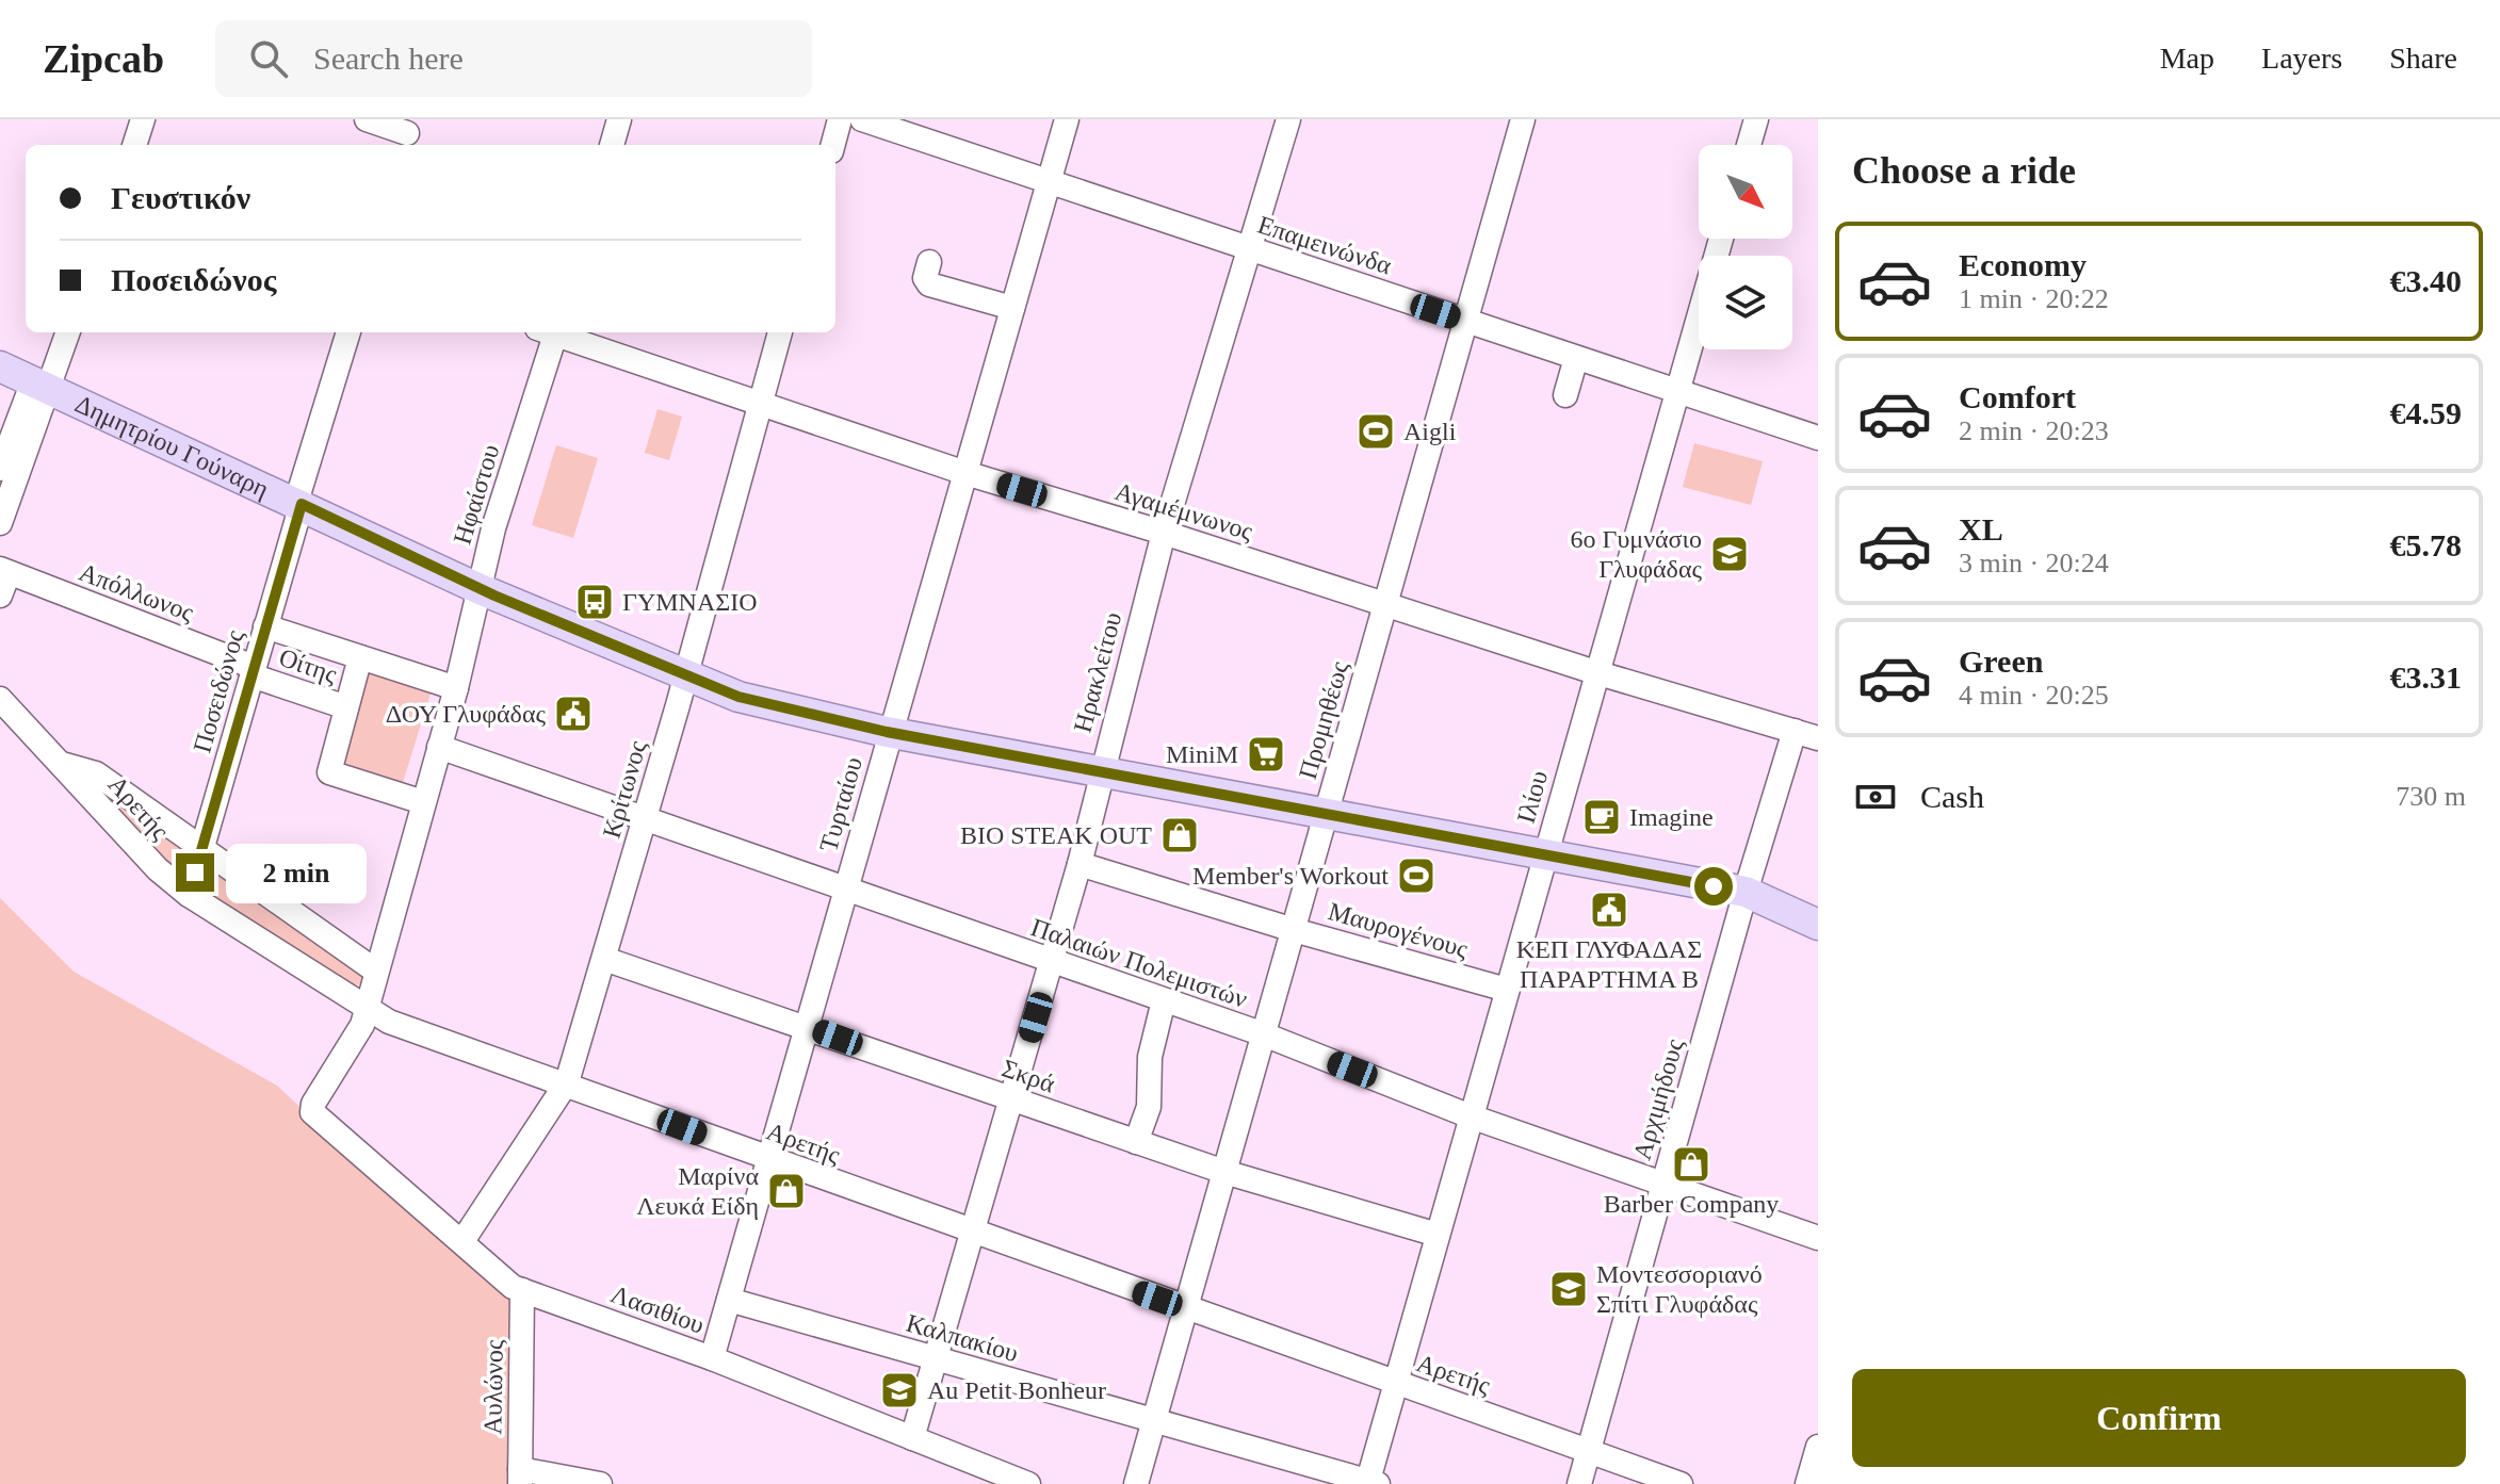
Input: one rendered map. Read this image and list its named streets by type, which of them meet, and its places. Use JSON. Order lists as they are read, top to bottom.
{
  "streets": {
    "main road": ["Δημητρίου Γούναρη"],
    "street": [
      "Επαμεινώνδα",
      "Ηφαίστου",
      "Αγαμέμνωνος",
      "Απόλλωνος",
      "Οίτης",
      "Ηρακλείτου",
      "Ποσειδώνος",
      "Προμηθέως",
      "Κρίτωνος",
      "Ιλίου",
      "Τυρταίου",
      "Αρετής",
      "Μαυρογένους",
      "Παλαιών Πολεμιστών",
      "Σκρά",
      "Αρχιμήδους",
      "Λασιθίου",
      "Καλπακίου",
      "Αυλώνος"
    ]
  },
  "crossings": [
    ["Επαμεινώνδα", "Ηρακλείτου"],
    ["Επαμεινώνδα", "Προμηθέως"],
    ["Επαμεινώνδα", "Ιλίου"],
    ["Επαμεινώνδα", "Τυρταίου"],
    ["Δημητρίου Γούναρη", "Ηφαίστου"],
    ["Δημητρίου Γούναρη", "Ηρακλείτου"],
    ["Δημητρίου Γούναρη", "Ποσειδώνος"],
    ["Δημητρίου Γούναρη", "Προμηθέως"],
    ["Δημητρίου Γούναρη", "Κρίτωνος"],
    ["Δημητρίου Γούναρη", "Ιλίου"],
    ["Δημητρίου Γούναρη", "Τυρταίου"],
    ["Δημητρίου Γούναρη", "Αρχιμήδους"],
    ["Ηφαίστου", "Αρετής"],
    ["Ηφαίστου", "Παλαιών Πολεμιστών"],
    ["Ηφαίστου", "Λασιθίου"],
    ["Αγαμέμνωνος", "Ηρακλείτου"],
    ["Αγαμέμνωνος", "Προμηθέως"],
    ["Αγαμέμνωνος", "Κρίτωνος"],
    ["Αγαμέμνωνος", "Ιλίου"],
    ["Αγαμέμνωνος", "Τυρταίου"],
    ["Αγαμέμνωνος", "Αρχιμήδους"],
    ["Απόλλωνος", "Οίτης"],
    ["Απόλλωνος", "Ποσειδώνος"],
    ["Οίτης", "Ποσειδώνος"],
    ["Ηρακλείτου", "Αρετής"],
    ["Ηρακλείτου", "Μαυρογένους"],
    ["Ηρακλείτου", "Παλαιών Πολεμιστών"],
    ["Ηρακλείτου", "Σκρά"],
    ["Ηρακλείτου", "Λασιθίου"],
    ["Ηρακλείτου", "Καλπακίου"],
    ["Ποσειδώνος", "Αρετής"],
    ["Προμηθέως", "Αρετής"],
    ["Προμηθέως", "Μαυρογένους"],
    ["Προμηθέως", "Παλαιών Πολεμιστών"],
    ["Προμηθέως", "Σκρά"],
    ["Προμηθέως", "Καλπακίου"],
    ["Κρίτωνος", "Αρετής"],
    ["Κρίτωνος", "Παλαιών Πολεμιστών"],
    ["Κρίτωνος", "Σκρά"],
    ["Κρίτωνος", "Λασιθίου"],
    ["Ιλίου", "Αρετής"],
    ["Ιλίου", "Μαυρογένους"],
    ["Ιλίου", "Παλαιών Πολεμιστών"],
    ["Ιλίου", "Σκρά"],
    ["Ιλίου", "Καλπακίου"],
    ["Τυρταίου", "Αρετής"],
    ["Τυρταίου", "Παλαιών Πολεμιστών"],
    ["Τυρταίου", "Σκρά"],
    ["Τυρταίου", "Λασιθίου"],
    ["Τυρταίου", "Καλπακίου"],
    ["Αρετής", "Αρχιμήδους"],
    ["Παλαιών Πολεμιστών", "Αρχιμήδους"],
    ["Λασιθίου", "Αυλώνος"]
  ],
  "places": {
    "sports": ["Aigli", "Member's Workout"],
    "school or university": ["6ο Γυμνάσιο Γλυφάδας", "Μοντεσσοριανό Σπίτι Γλυφάδας", "Au Petit Bonheur"],
    "bus stop": ["ΓΥΜΝΑΣΙΟ"],
    "public building": ["ΔΟΥ Γλυφάδας", "ΚΕΠ ΓΛΥΦΑΔΑΣ ΠΑΡΑΡΤΗΜΑ Β"],
    "supermarket": ["MiniM"],
    "cafe": ["Imagine"],
    "shop": ["BIO STEAK OUT", "Barber Company", "Μαρίνα Λευκά Είδη"]
  },
  "north": "bottom right",
  "page": {
    "header": "Zipcab",
    "search": "Search here",
    "nav": ["Map", "Layers", "Share"],
    "heading": "Choose a ride",
    "banner": ["Γευστικόν", "Ποσειδώνος"],
    "list": [
      {
        "name": "Economy",
        "note": "1 min · 20:22",
        "value": "€3.40"
      },
      {
        "name": "Comfort",
        "note": "2 min · 20:23",
        "value": "€4.59"
      },
      {
        "name": "XL",
        "note": "3 min · 20:24",
        "value": "€5.78"
      },
      {
        "name": "Green",
        "note": "4 min · 20:25",
        "value": "€3.31"
      }
    ],
    "pay": ["Cash", "730 m"],
    "bubble": "2 min",
    "buttons": "Confirm"
  }
}
